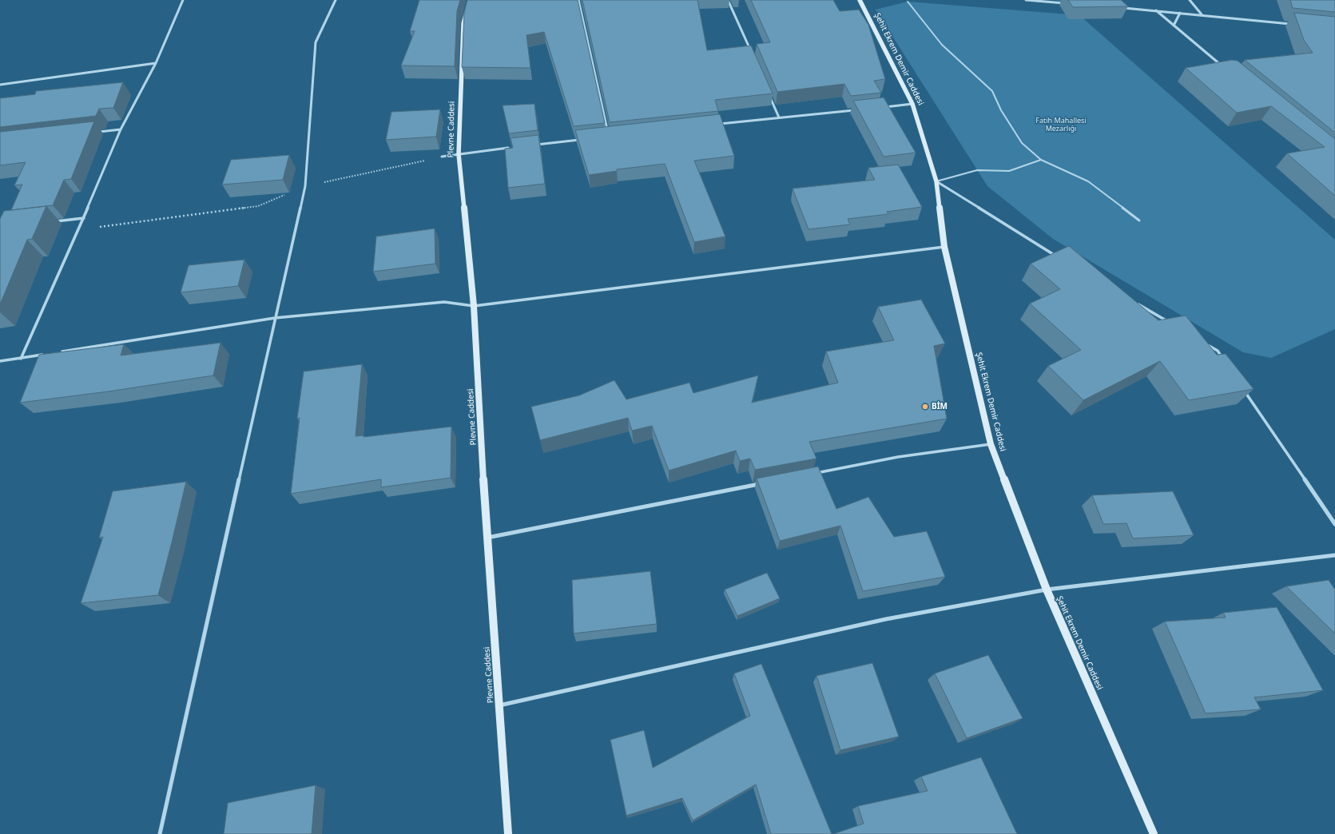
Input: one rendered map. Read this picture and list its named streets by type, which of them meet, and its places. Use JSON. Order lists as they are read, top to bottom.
{
  "streets": {
    "street": ["Şehit Ekrem Demir Caddesi", "Plevne Caddesi"]
  },
  "parks": ["Fatih Mahallesi Mezarlığı"],
  "places": ["BİM"]
}
